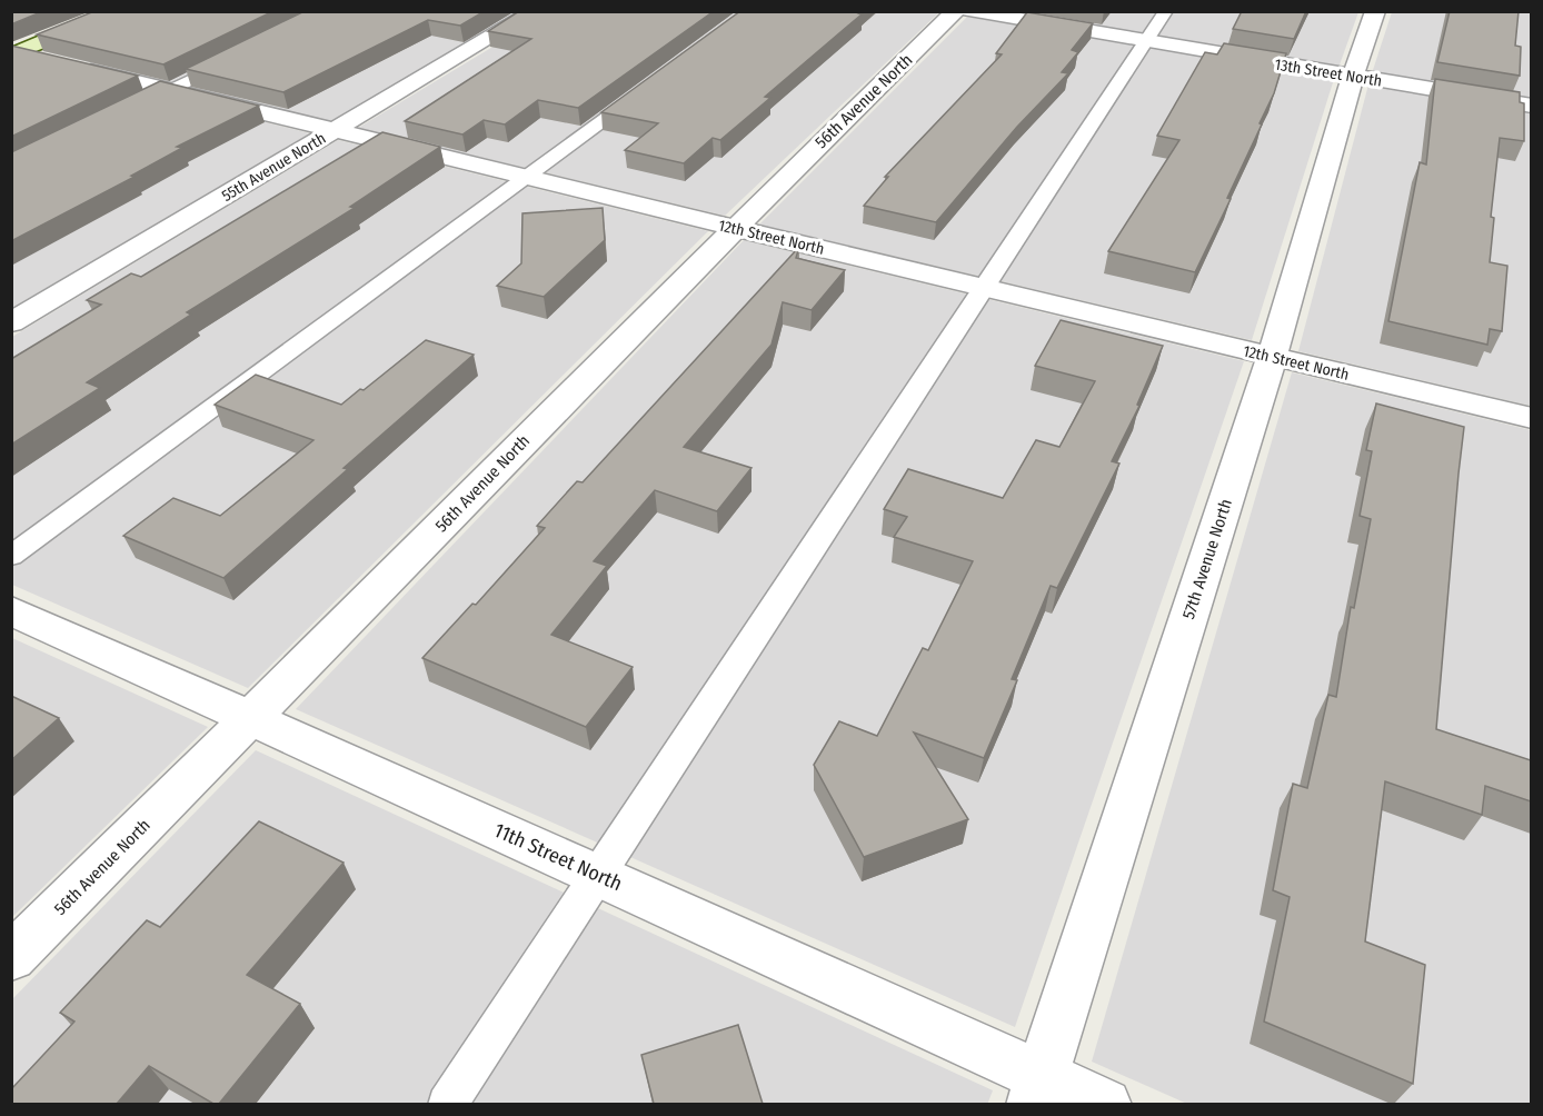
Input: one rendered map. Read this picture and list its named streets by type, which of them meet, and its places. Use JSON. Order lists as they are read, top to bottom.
{
  "streets": {
    "street": [
      "13th Street North",
      "56th Avenue North",
      "55th Avenue North",
      "12th Street North",
      "57th Avenue North",
      "11th Street North"
    ]
  },
  "crossings": [
    ["13th Street North", "57th Avenue North"],
    ["56th Avenue North", "12th Street North"],
    ["56th Avenue North", "11th Street North"],
    ["55th Avenue North", "12th Street North"],
    ["12th Street North", "57th Avenue North"],
    ["57th Avenue North", "11th Street North"]
  ]
}
